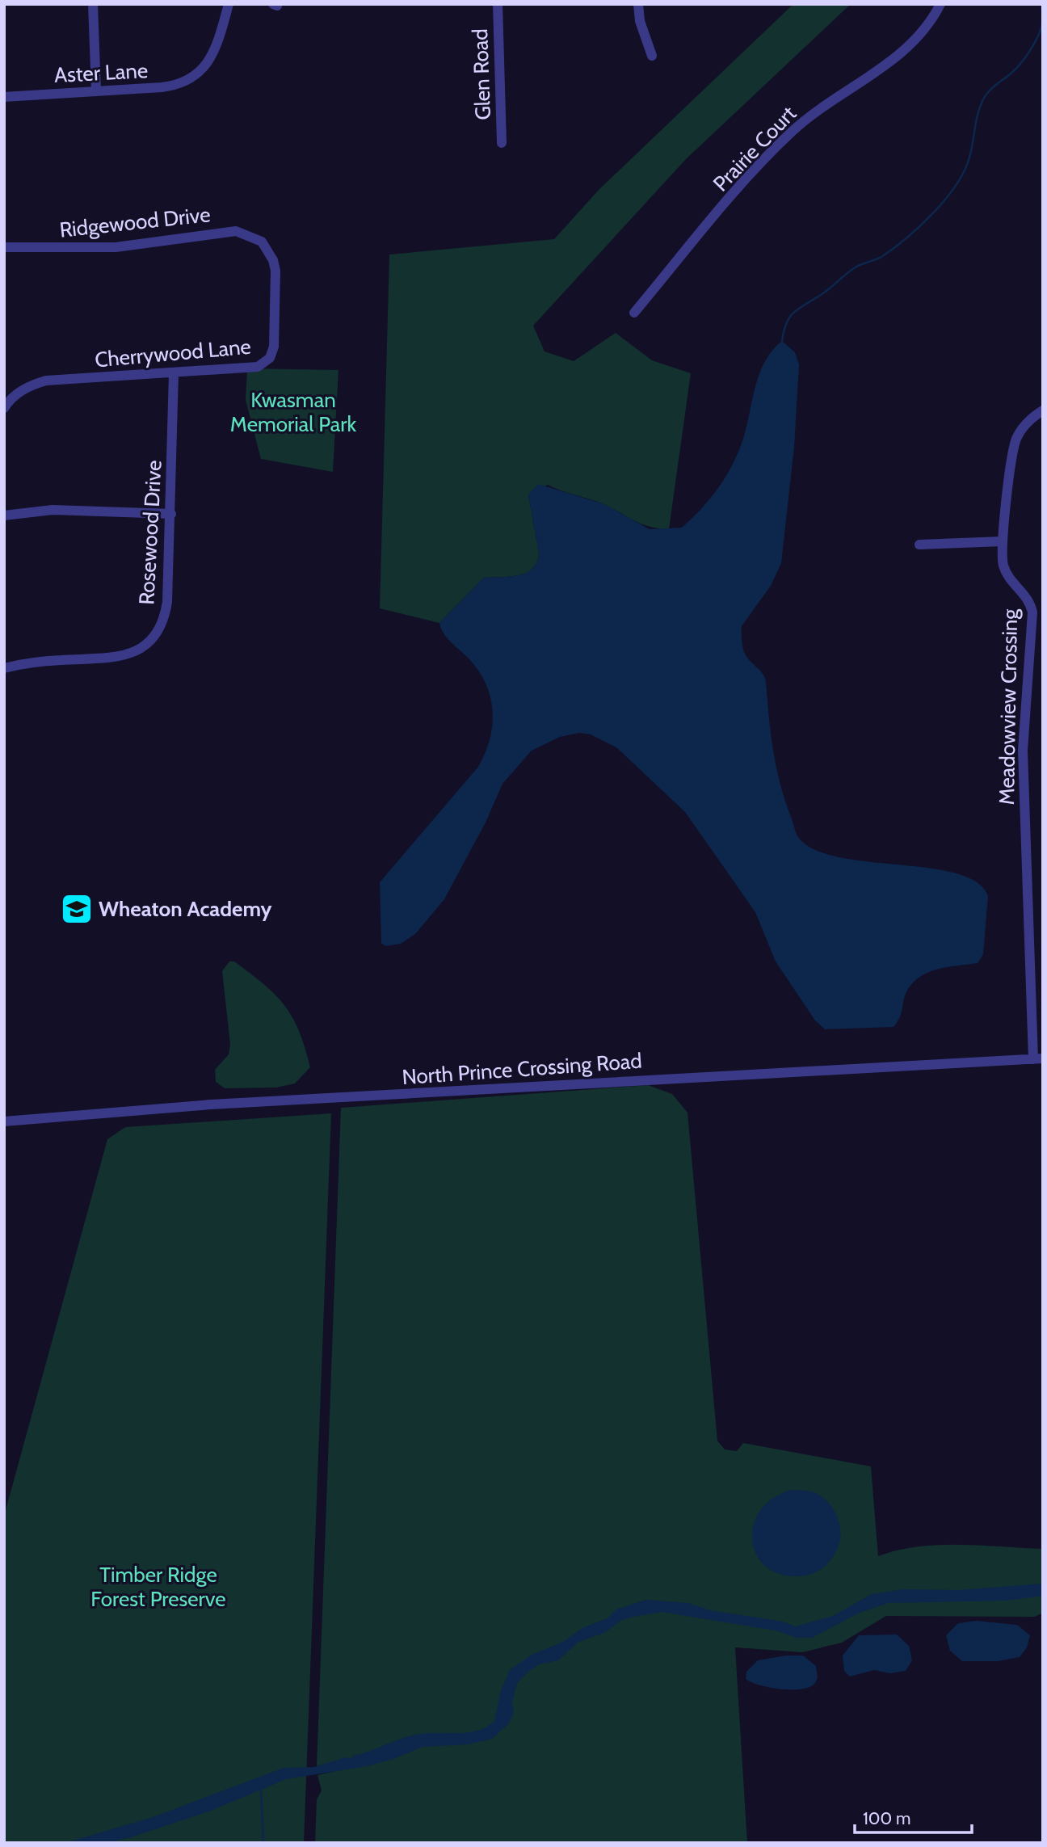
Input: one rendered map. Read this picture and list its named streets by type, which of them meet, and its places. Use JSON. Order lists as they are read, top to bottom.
{
  "streets": {
    "street": [
      "Aster Lane",
      "Glen Road",
      "Prairie Court",
      "Ridgewood Drive",
      "Cherrywood Lane",
      "Rosewood Drive",
      "Meadowview Crossing",
      "North Prince Crossing Road"
    ]
  },
  "crossings": [
    ["Ridgewood Drive", "Cherrywood Lane"],
    ["Cherrywood Lane", "Rosewood Drive"],
    ["Meadowview Crossing", "North Prince Crossing Road"]
  ],
  "parks": ["Kwasman Memorial Park", "Timber Ridge Forest Preserve"],
  "places": {
    "school or university": ["Wheaton Academy"]
  },
  "scale_bar": "100 m"
}
